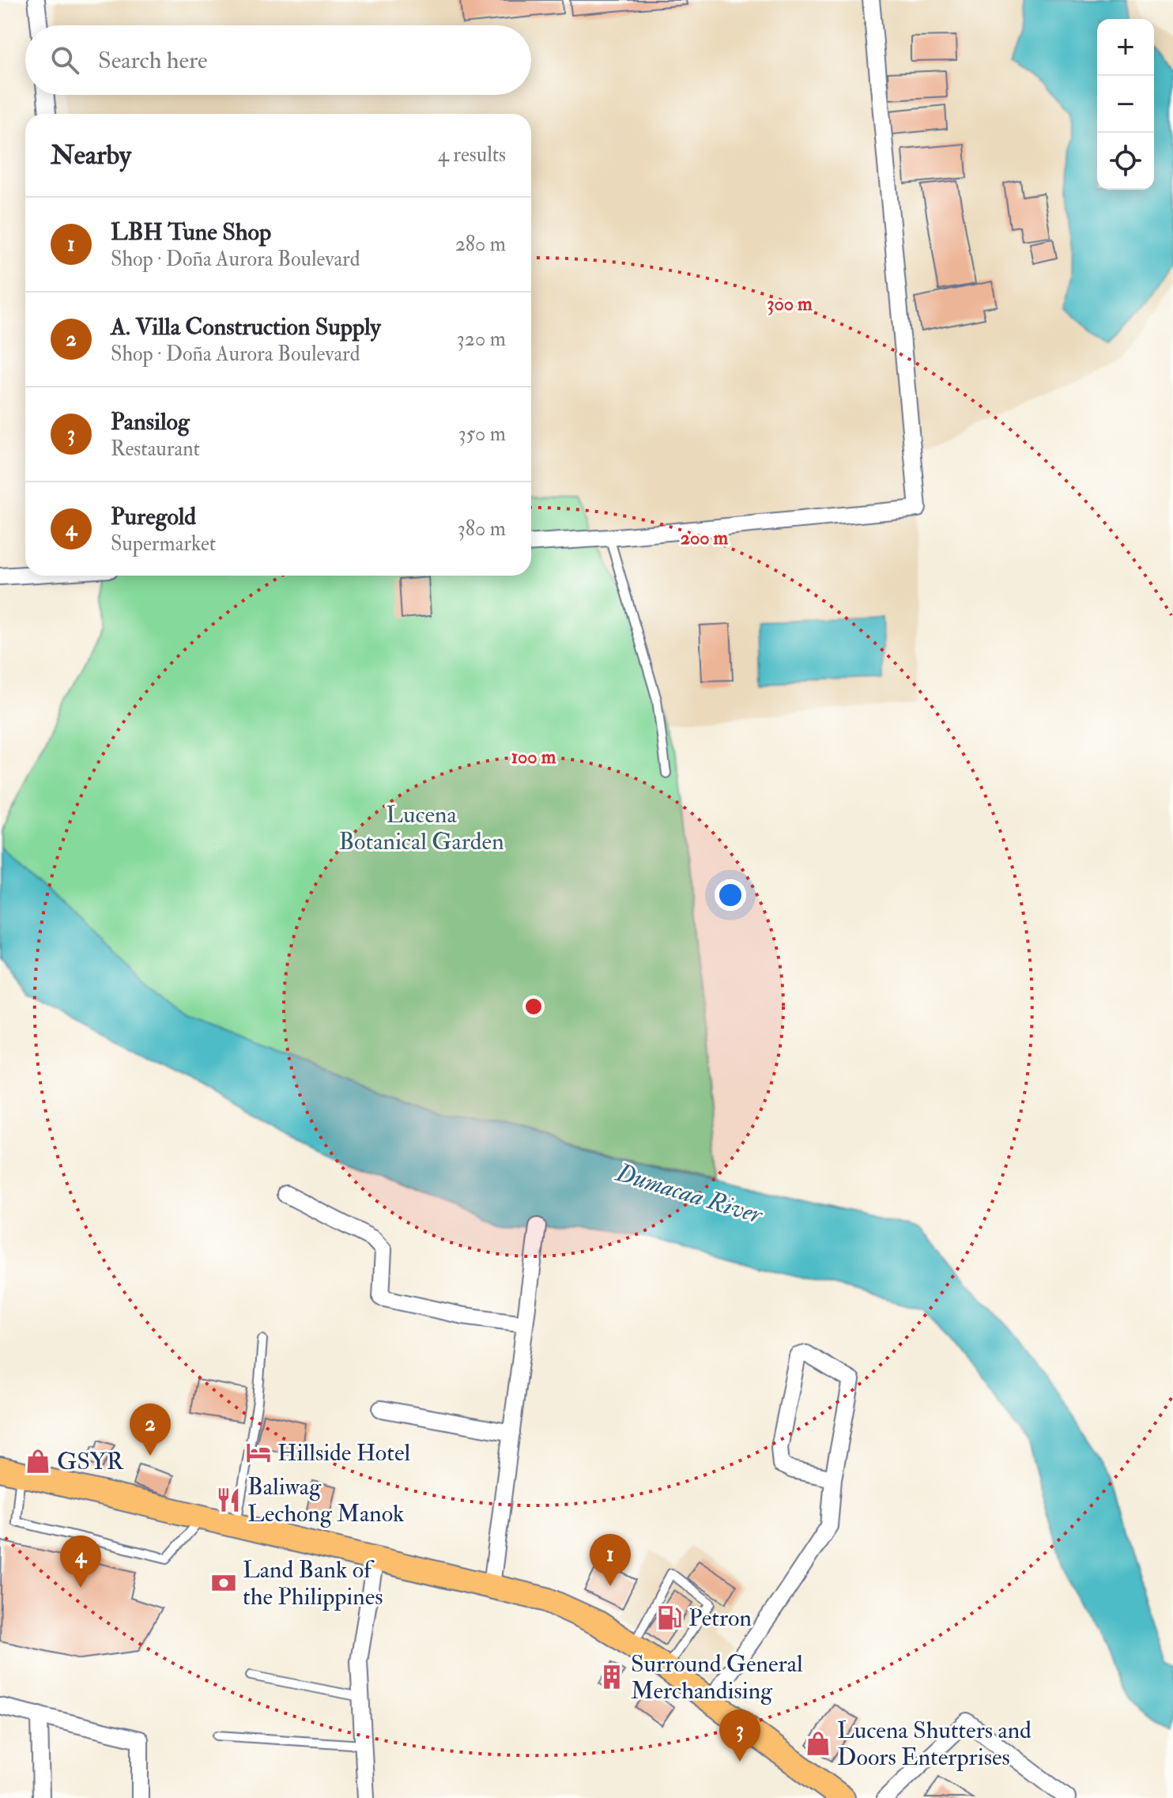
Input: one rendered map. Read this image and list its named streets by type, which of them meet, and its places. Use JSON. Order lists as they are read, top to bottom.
{
  "water": ["Dumacaa River"],
  "parks": ["Lucena Botanical Garden"],
  "places": {
    "hotel": ["Hillside Hotel"],
    "shop": ["GSYR", "Lucena Shutters and Doors Enterprises"],
    "restaurant": ["Baliwag Lechong Manok"],
    "bank": ["Land Bank of the Philippines"],
    "fuel station": ["Petron"],
    "building": ["Surround General Merchandising"]
  },
  "page": {
    "map_buttons": ["+", "−"],
    "search": "Search here",
    "heading": ["Nearby", "4 results"],
    "list": [
      {
        "mark": "1",
        "name": "LBH Tune Shop",
        "note": "Shop · Doña Aurora Boulevard",
        "value": "280 m"
      },
      {
        "mark": "2",
        "name": "A. Villa Construction Supply",
        "note": "Shop · Doña Aurora Boulevard",
        "value": "320 m"
      },
      {
        "mark": "3",
        "name": "Pansilog",
        "note": "Restaurant",
        "value": "350 m"
      },
      {
        "mark": "4",
        "name": "Puregold",
        "note": "Supermarket",
        "value": "380 m"
      }
    ],
    "pins": [
      "2",
      "1",
      "4",
      "3"
    ]
  },
  "rings": ["300 m", "200 m", "100 m"]
}
